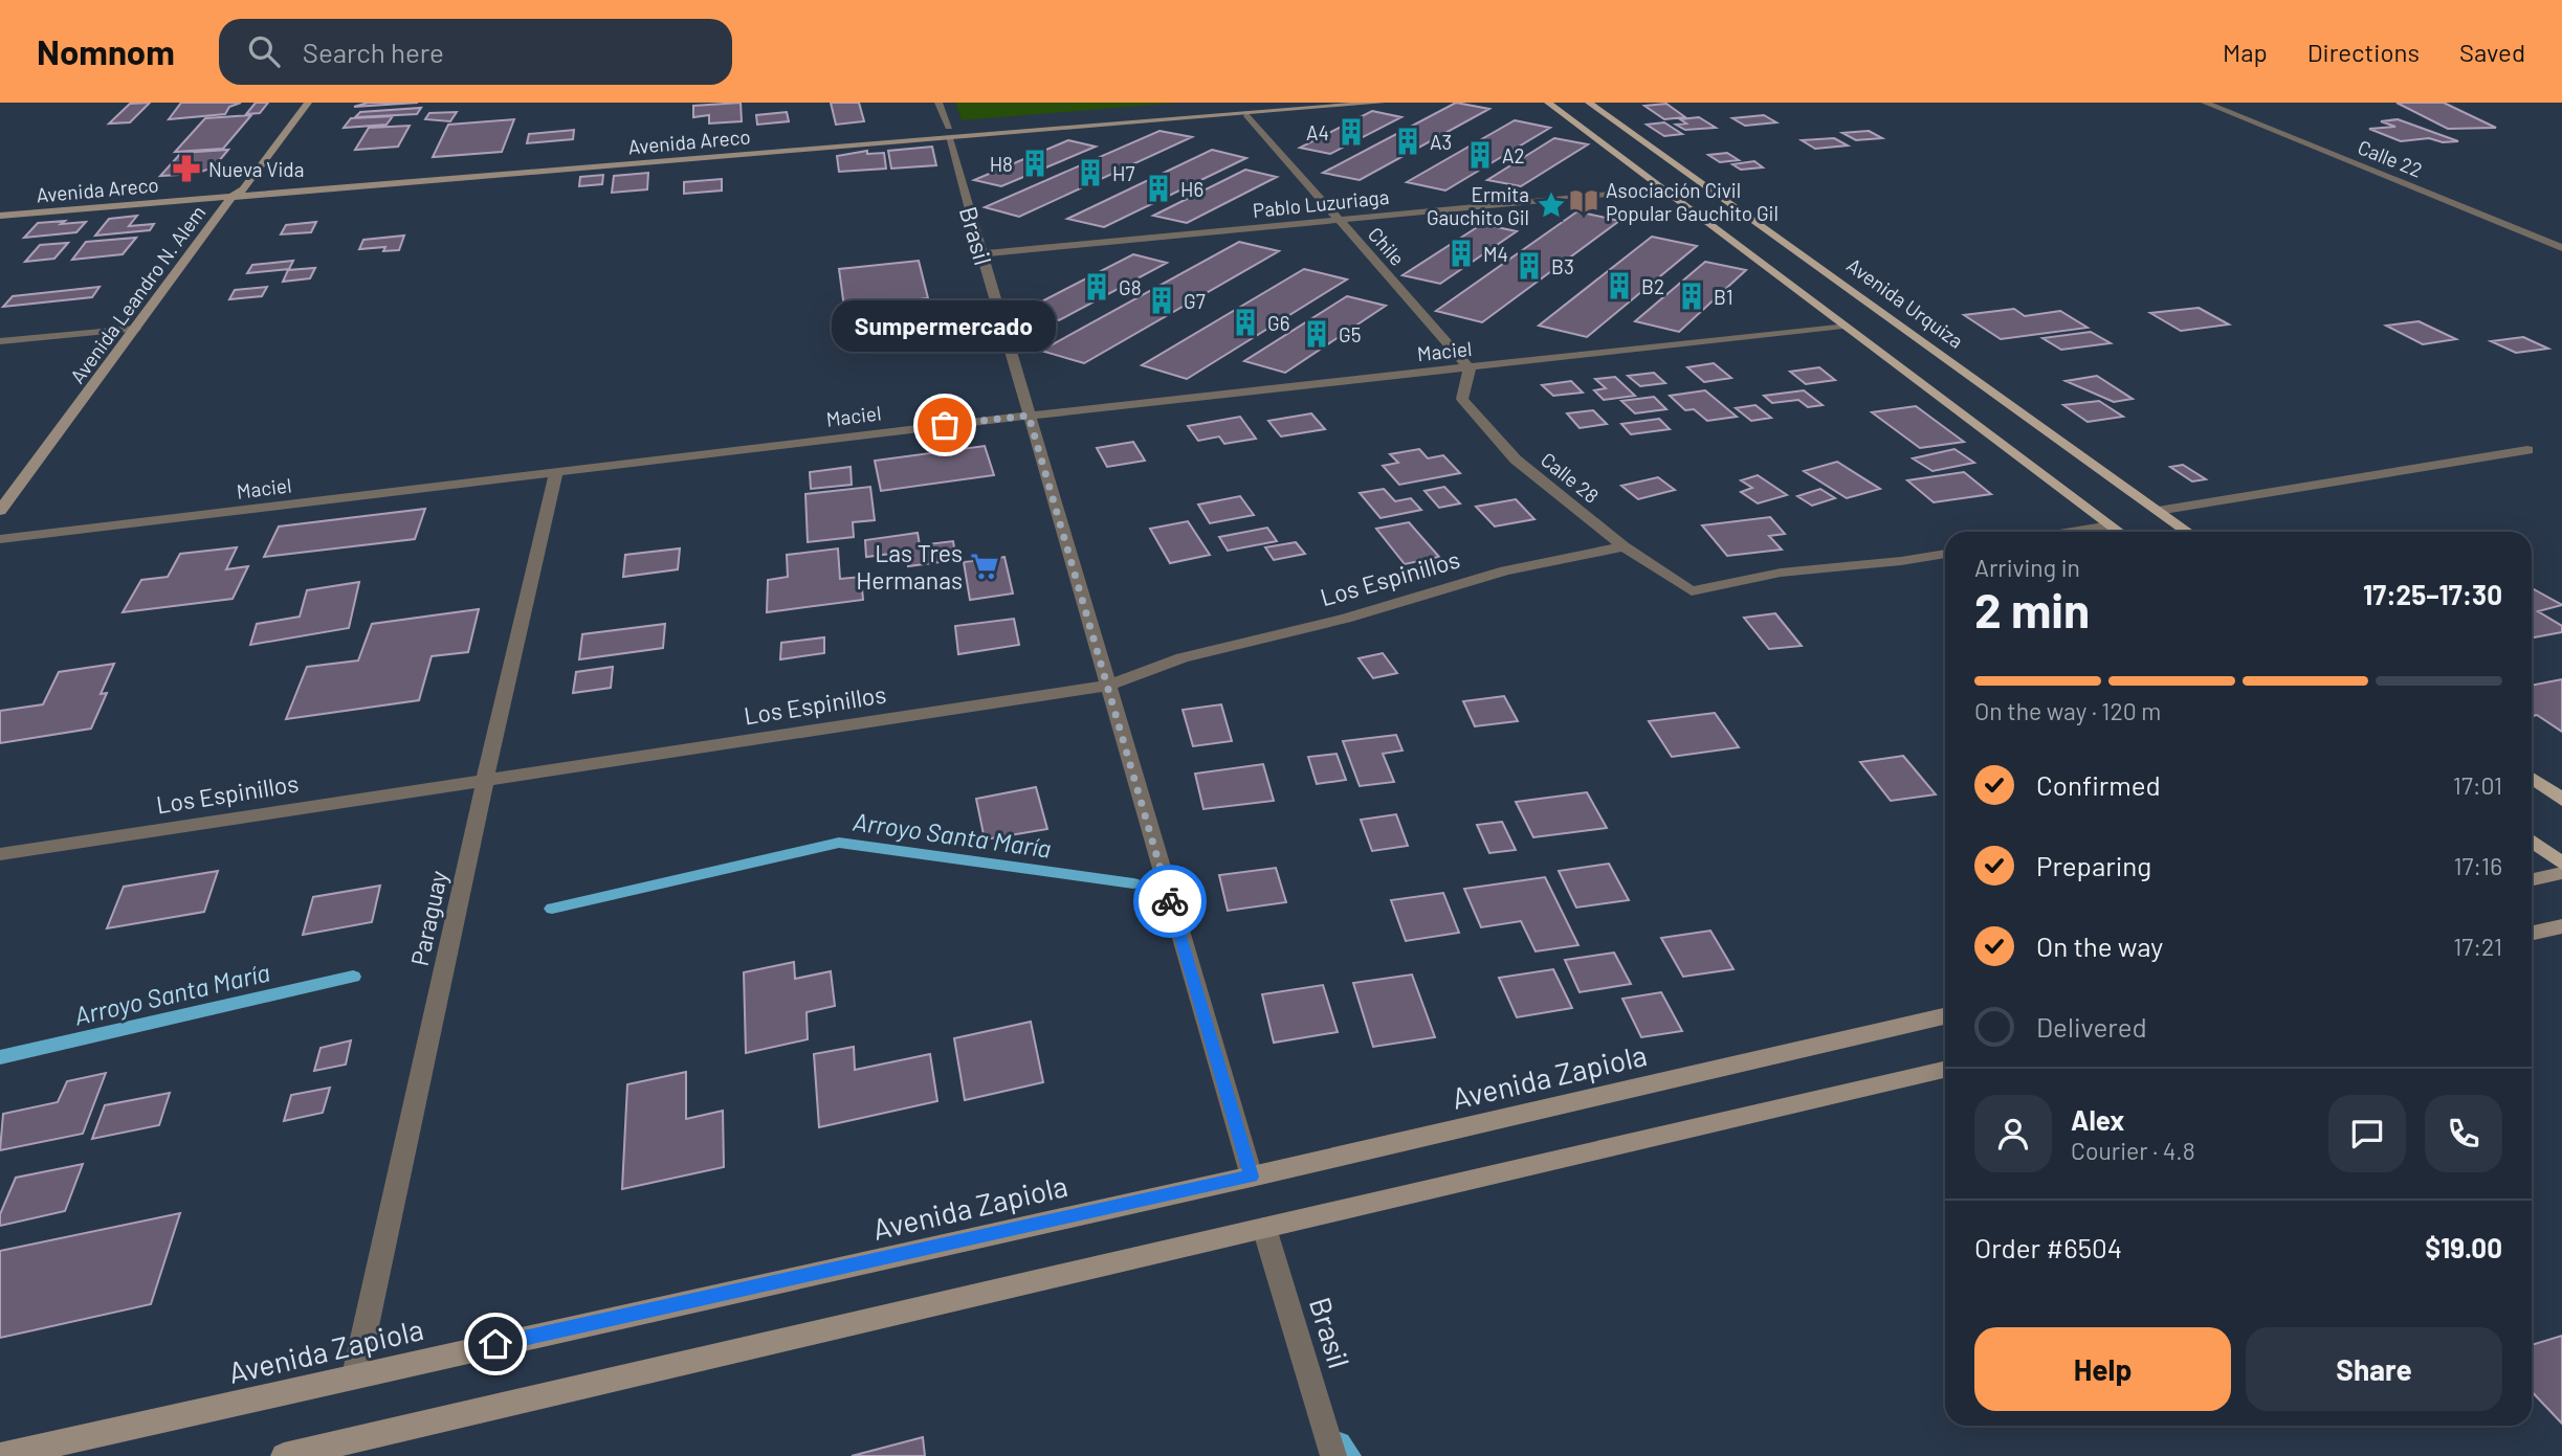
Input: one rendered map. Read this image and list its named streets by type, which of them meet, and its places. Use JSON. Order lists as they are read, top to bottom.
{
  "streets": {
    "main road": [
      "Avenida Areco",
      "Avenida Leandro N. Alem",
      "Avenida Urquiza",
      "Avenida Zapiola"
    ],
    "street": [
      "Calle 22",
      "Pablo Luzuriaga",
      "Brasil",
      "Chile",
      "Maciel",
      "Calle 28",
      "Los Espinillos",
      "Paraguay"
    ]
  },
  "crossings": [
    ["Avenida Areco", "Brasil"],
    ["Avenida Areco", "Chile"],
    ["Avenida Areco", "Avenida Leandro N. Alem"],
    ["Pablo Luzuriaga", "Brasil"],
    ["Pablo Luzuriaga", "Chile"],
    ["Brasil", "Maciel"],
    ["Brasil", "Los Espinillos"],
    ["Brasil", "Avenida Zapiola"],
    ["Chile", "Maciel"],
    ["Chile", "Calle 28"],
    ["Maciel", "Calle 28"],
    ["Maciel", "Paraguay"],
    ["Calle 28", "Los Espinillos"],
    ["Los Espinillos", "Paraguay"],
    ["Paraguay", "Avenida Zapiola"]
  ],
  "water": ["Arroyo Santa María"],
  "places": {
    "building": [
      "A4",
      "A3",
      "A2",
      "H8",
      "H7",
      "H6",
      "M4",
      "B3",
      "B2",
      "G8",
      "B1",
      "G7",
      "G6",
      "G5"
    ],
    "pharmacy": ["Nueva Vida"],
    "library": ["Asociación Civil Popular Gauchito Gil"],
    "place": ["Ermita Gauchito Gil"],
    "other": ["Sumpermercado"],
    "supermarket": ["Las Tres Hermanas"]
  },
  "page": {
    "header": "Nomnom",
    "search": "Search here",
    "nav": ["Map", "Directions", "Saved"],
    "bubble": "Sumpermercado",
    "heading": ["2 min", "Arriving in", "17:25–17:30"],
    "panel": [
      "Alex",
      "Courier · 4.8",
      "Order #6504",
      "$19.00"
    ],
    "bar": "On the way · 120 m",
    "list": [
      ["Confirmed", "17:01"],
      ["Preparing", "17:16"],
      ["On the way", "17:21"],
      "Delivered"
    ],
    "buttons": ["Help", "Share"]
  }
}
